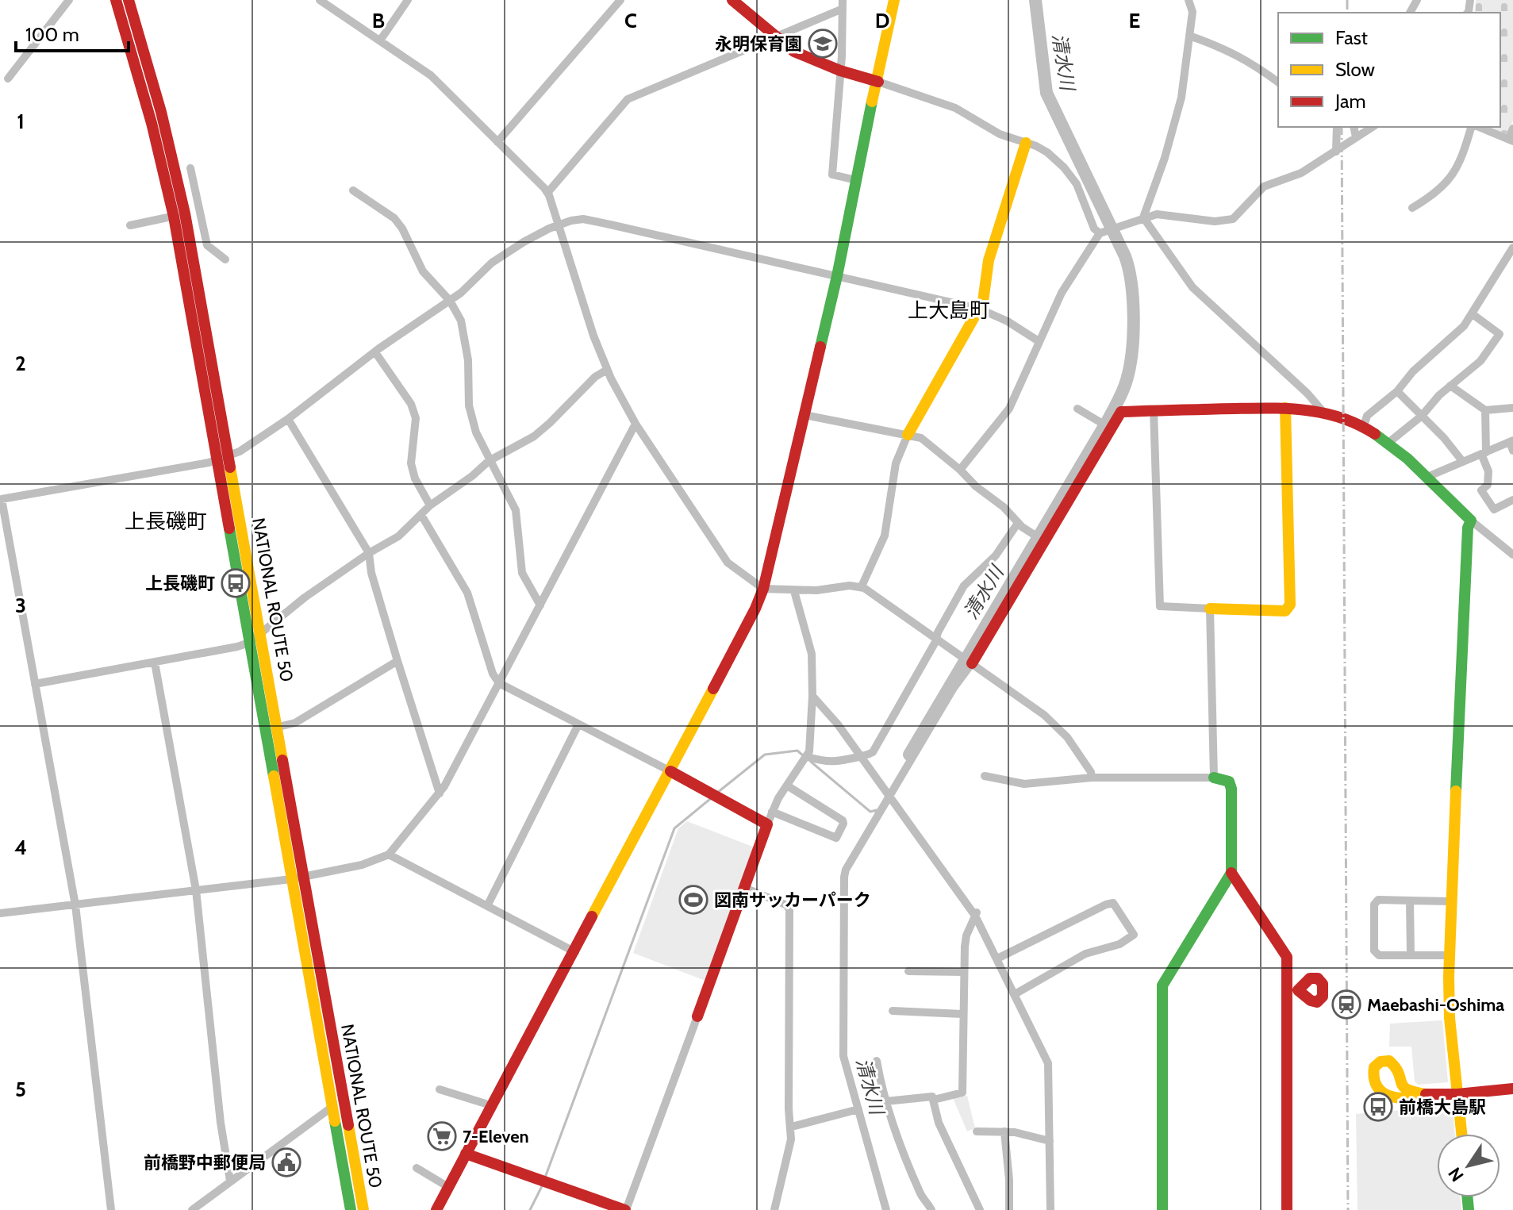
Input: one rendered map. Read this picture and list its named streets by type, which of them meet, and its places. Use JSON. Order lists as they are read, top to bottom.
{
  "streets": {
    "main road": ["NATIONAL ROUTE 50"]
  },
  "districts": ["上大島町", "上長磯町"],
  "water": ["清水川"],
  "places": {
    "school or university": ["永明保育園"],
    "bus stop": ["上長磯町", "前橋大島駅"],
    "sports": ["図南サッカーパーク"],
    "station": ["Maebashi-Oshima"],
    "supermarket": ["7-Eleven"],
    "public building": ["前橋野中郵便局"]
  },
  "legend": ["Fast", "Slow", "Jam"],
  "scale_bar": "100 m",
  "north": "bottom left",
  "grid": {
    "columns": [
      "B",
      "C",
      "D",
      "E"
    ],
    "rows": [
      "1",
      "2",
      "3",
      "4",
      "5"
    ]
  }
}
